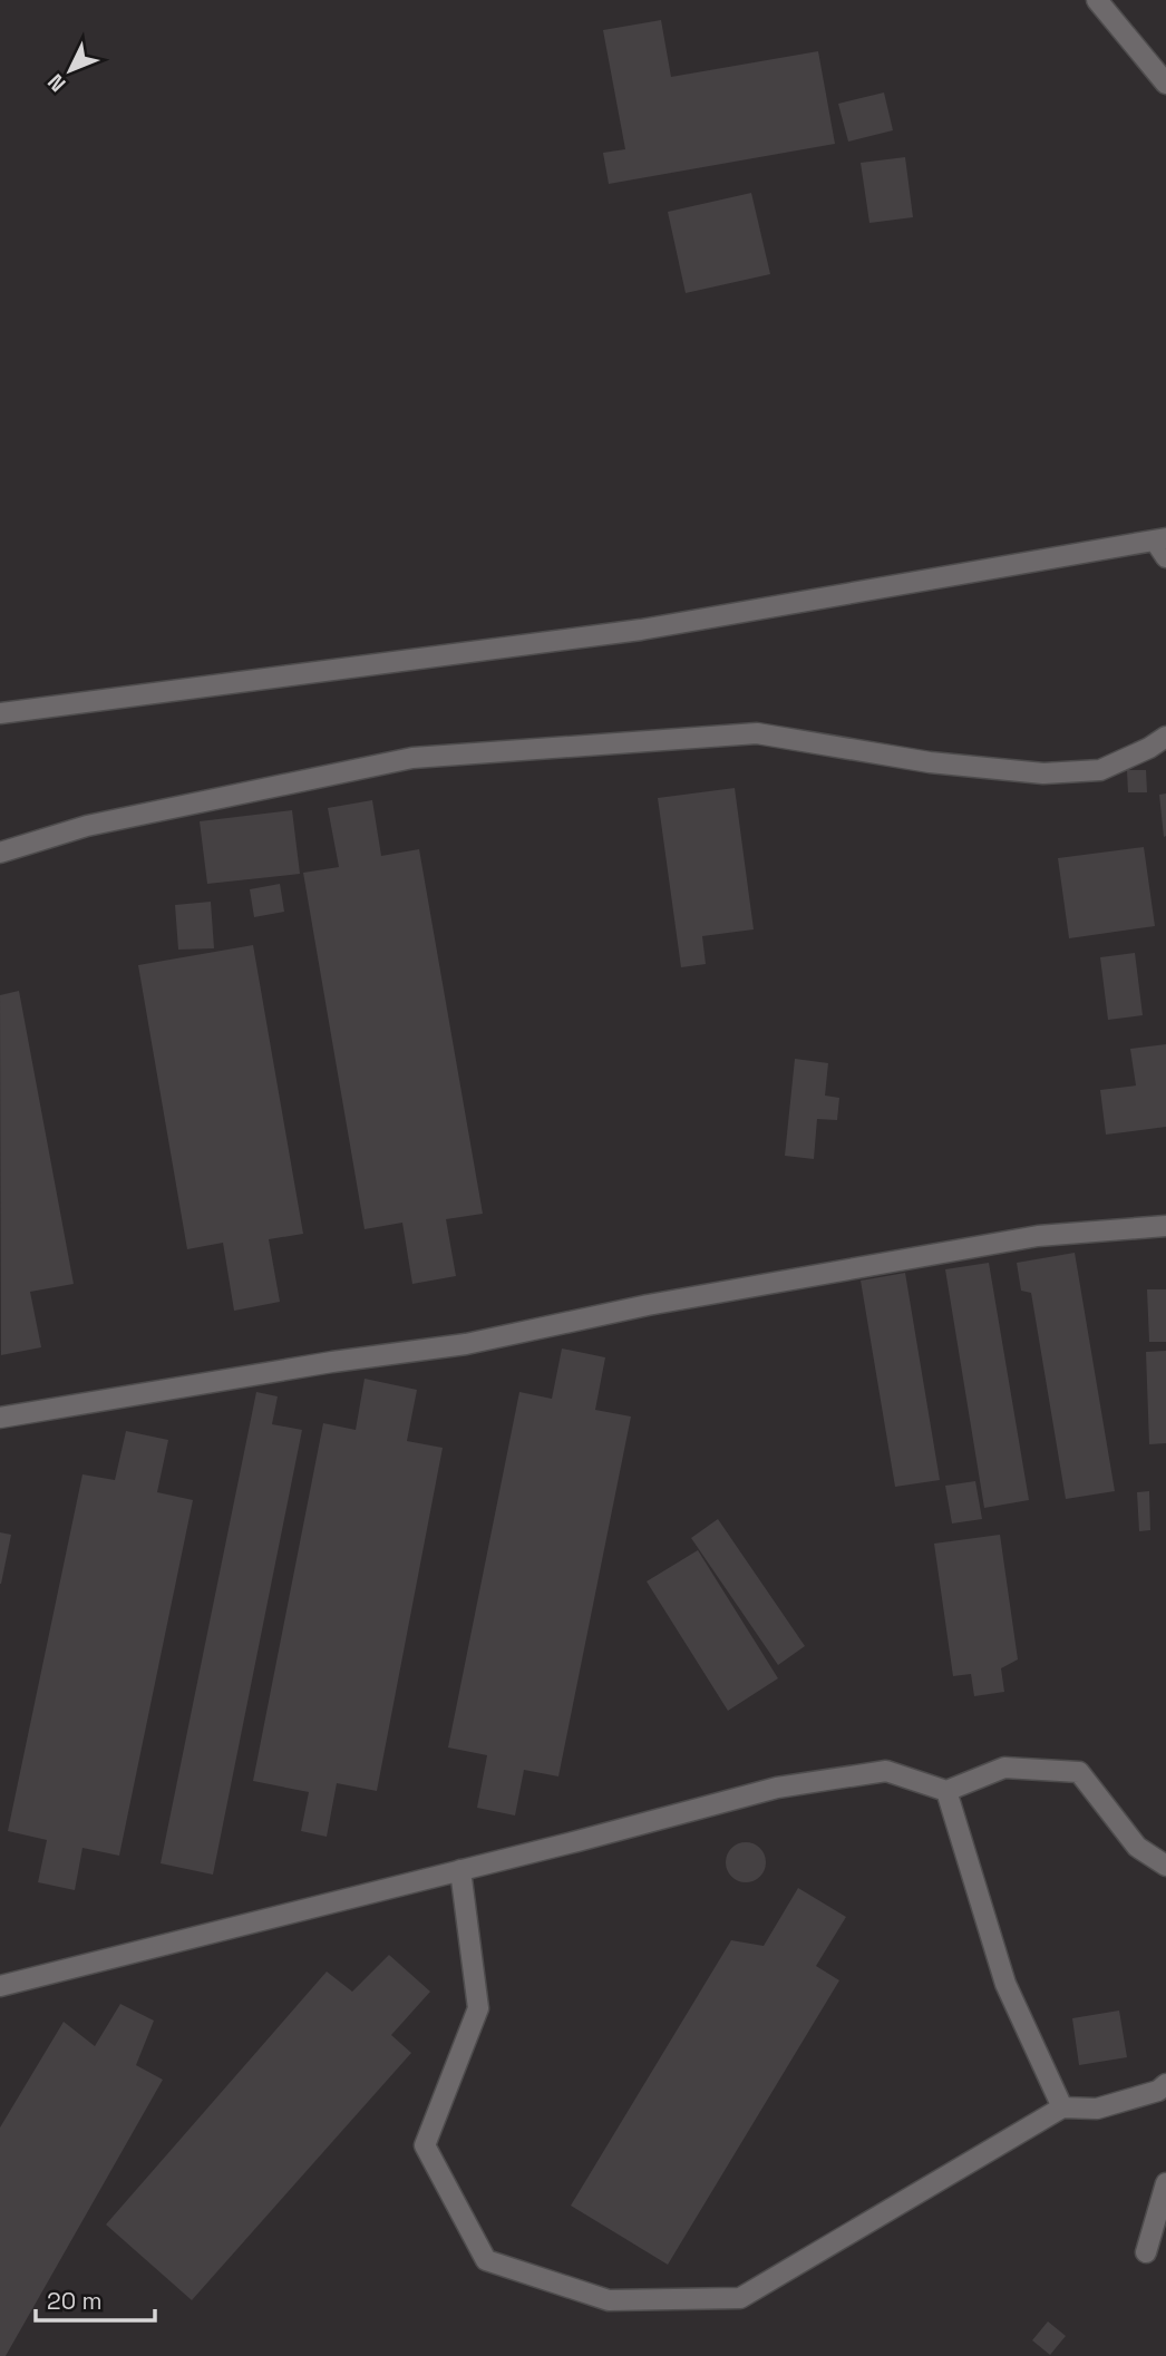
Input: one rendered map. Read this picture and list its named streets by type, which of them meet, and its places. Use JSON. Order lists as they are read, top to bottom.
{
  "scale_bar": "20 m",
  "north": "bottom left"
}
